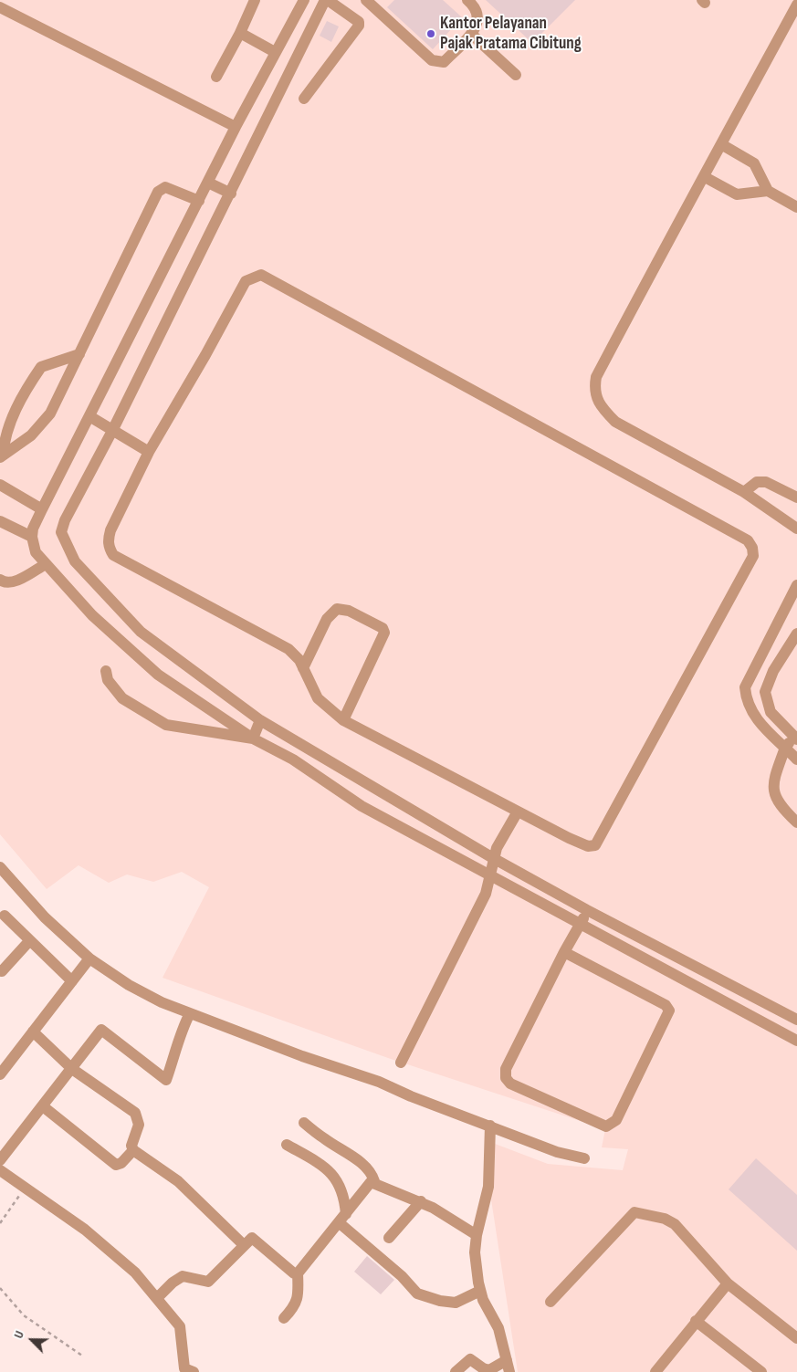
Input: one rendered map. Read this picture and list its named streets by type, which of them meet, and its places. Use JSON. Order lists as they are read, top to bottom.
{
  "places": ["Kantor Pelayanan Pajak Pratama Cibitung"],
  "north": "top left"
}
